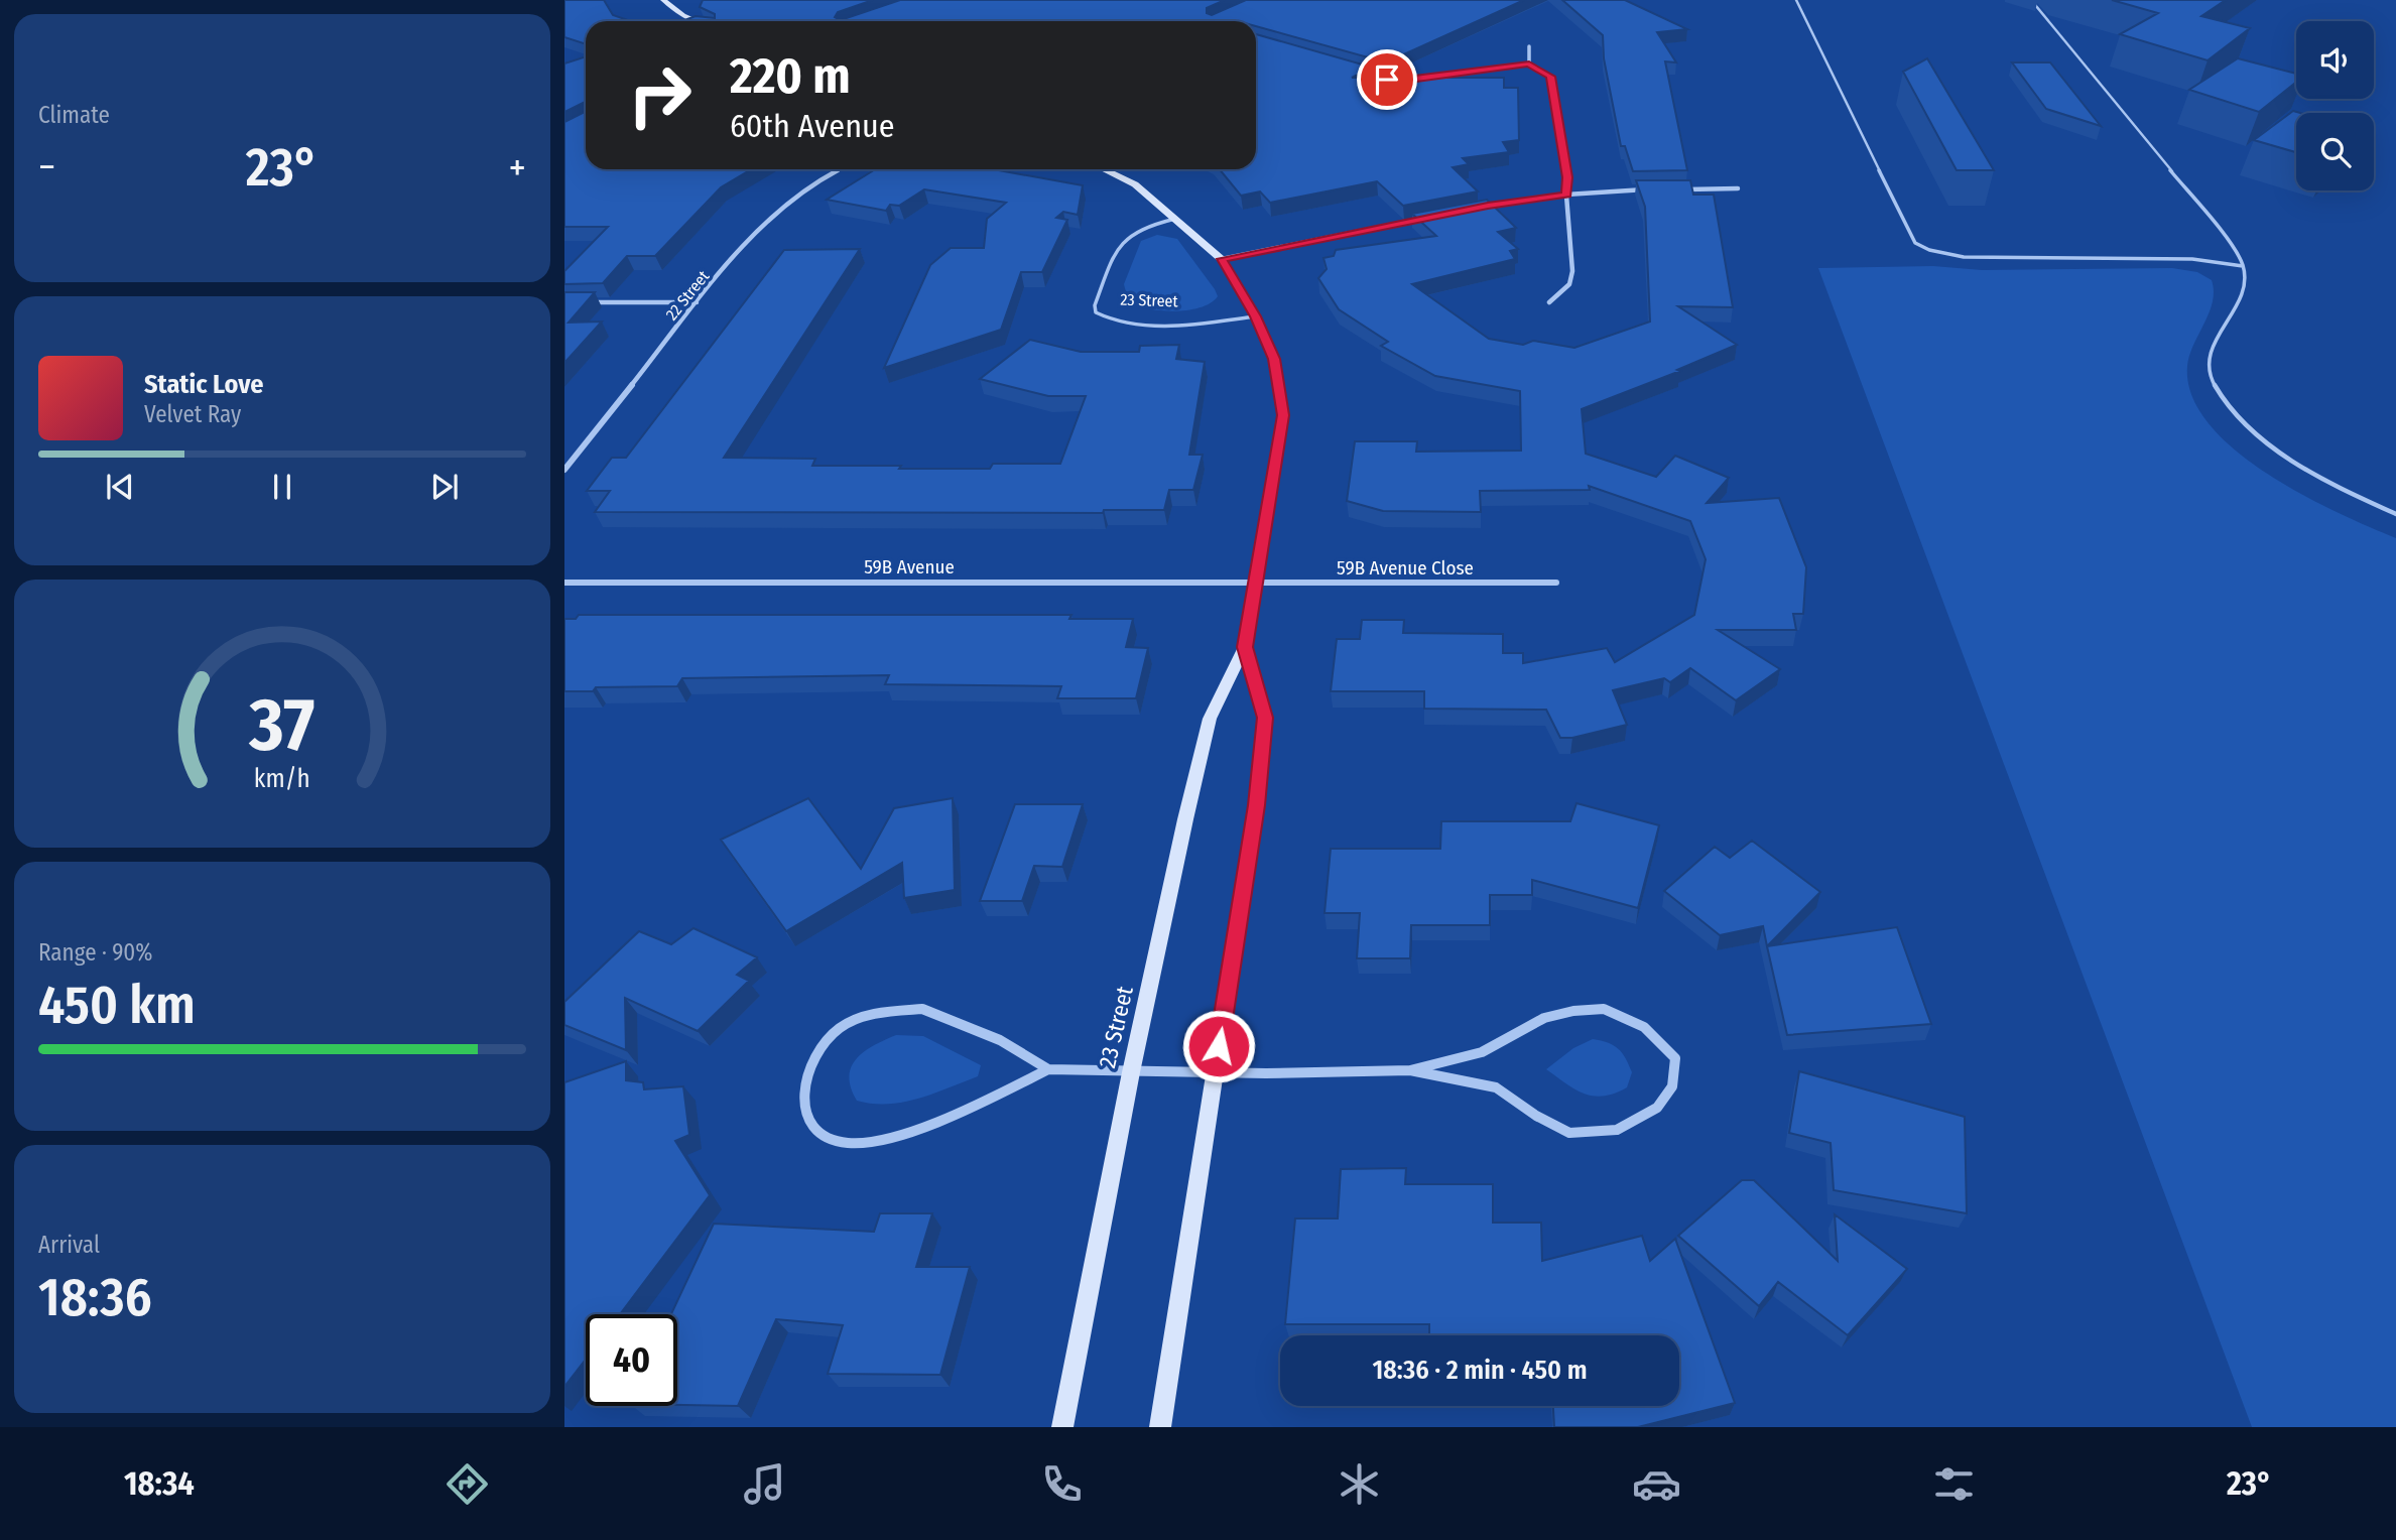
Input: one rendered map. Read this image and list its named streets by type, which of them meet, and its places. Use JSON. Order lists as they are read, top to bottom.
{
  "streets": {
    "street": [
      "22 Street",
      "23 Street",
      "59B Avenue",
      "59B Avenue Close"
    ]
  },
  "crossings": [
    ["23 Street", "59B Avenue"],
    ["23 Street", "59B Avenue Close"],
    ["59B Avenue", "59B Avenue Close"]
  ],
  "page": {
    "tile": [
      "Climate",
      ["Range · 90%", "450 km"],
      ["Arrival", "18:36"]
    ],
    "turn": ["220 m", "60th Avenue"],
    "heat": ["−", "23°", "+"],
    "song": ["Static Love", "Velvet Ray"],
    "limit": "40",
    "trip": "18:36 · 2 min · 450 m",
    "tabs": ["18:34", "23°"],
    "gauge": ["37", "km/h"]
  }
}
